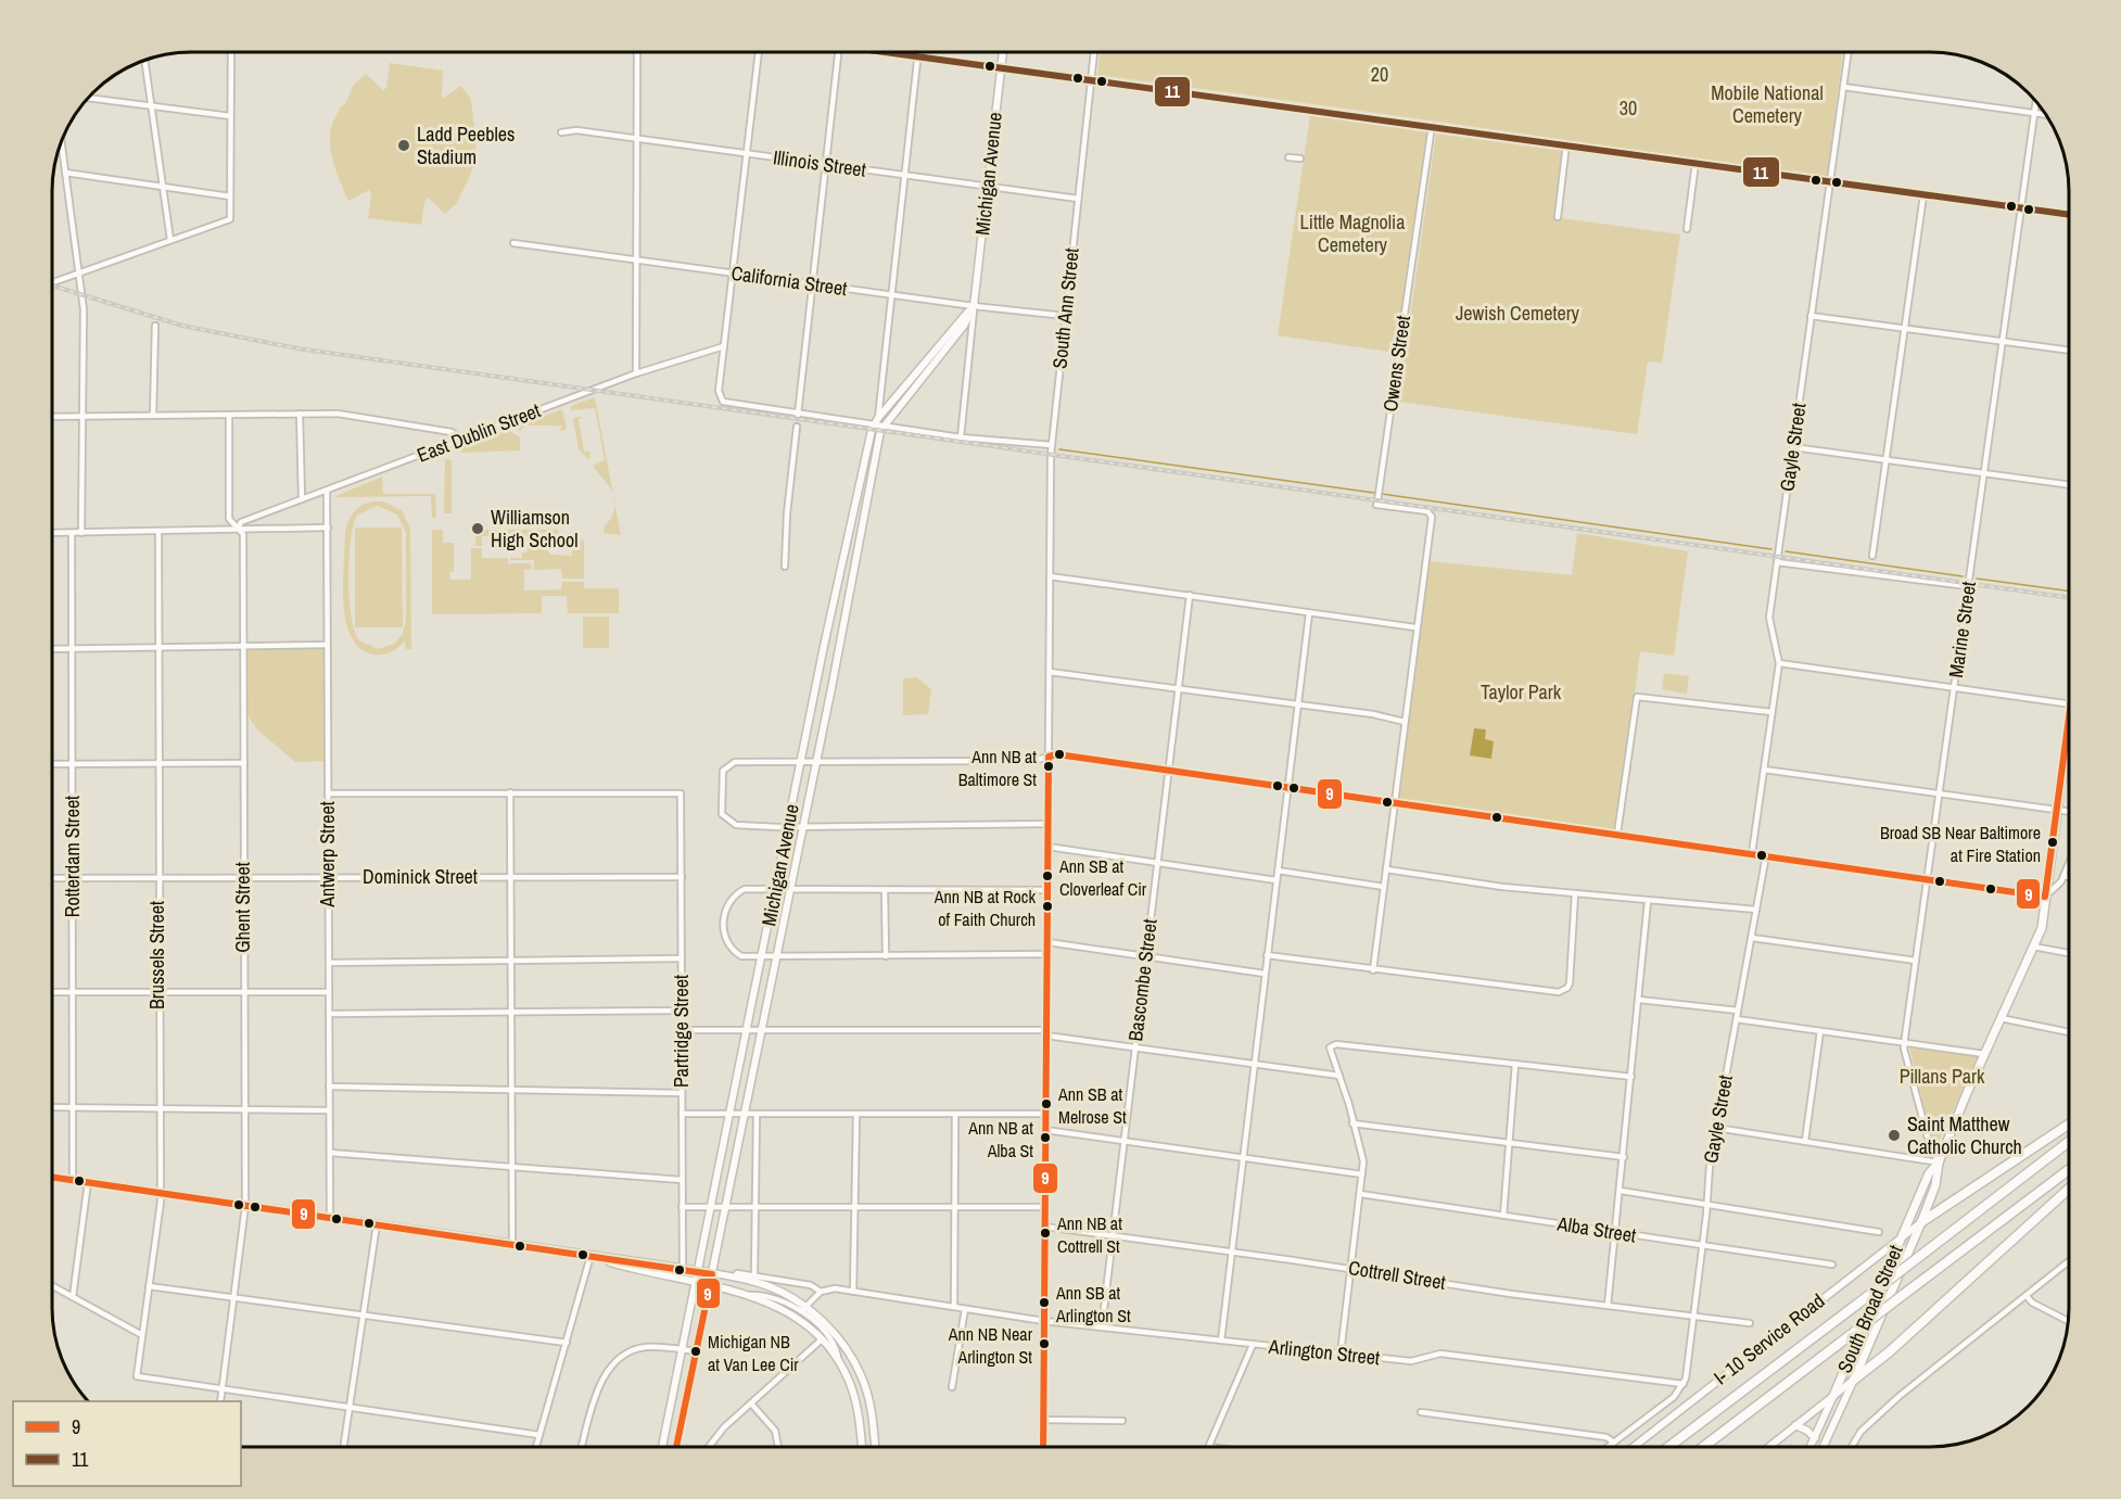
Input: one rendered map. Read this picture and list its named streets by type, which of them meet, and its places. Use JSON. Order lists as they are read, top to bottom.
{
  "streets": {
    "main road": ["Michigan Avenue", "South Broad Street", "I- 10 Service Road"],
    "street": [
      "Illinois Street",
      "California Street",
      "South Ann Street",
      "Owens Street",
      "East Dublin Street",
      "Gayle Street",
      "Marine Street",
      "Antwerp Street",
      "Rotterdam Street",
      "Dominick Street",
      "Ghent Street",
      "Brussels Street",
      "Bascombe Street",
      "Partridge Street",
      "Alba Street",
      "Cottrell Street",
      "Arlington Street"
    ]
  },
  "crossings": [
    ["Illinois Street", "Michigan Avenue"],
    ["Illinois Street", "South Ann Street"],
    ["Michigan Avenue", "California Street"],
    ["California Street", "South Ann Street"],
    ["East Dublin Street", "Antwerp Street"],
    ["East Dublin Street", "Ghent Street"],
    ["Gayle Street", "Alba Street"],
    ["Gayle Street", "Cottrell Street"],
    ["Gayle Street", "Arlington Street"],
    ["Marine Street", "South Broad Street"],
    ["Antwerp Street", "Dominick Street"],
    ["Rotterdam Street", "Dominick Street"],
    ["Dominick Street", "Ghent Street"],
    ["Dominick Street", "Brussels Street"],
    ["Dominick Street", "Partridge Street"],
    ["Ghent Street", "Brussels Street"],
    ["Bascombe Street", "Cottrell Street"],
    ["Bascombe Street", "Arlington Street"],
    ["South Broad Street", "I- 10 Service Road"]
  ],
  "parks": [
    "20",
    "Mobile National Cemetery",
    "30",
    "Little Magnolia Cemetery",
    "Jewish Cemetery",
    "Taylor Park",
    "Pillans Park"
  ],
  "places": [
    "Ladd Peebles Stadium",
    "Williamson High School",
    "Ann NB at Baltimore St",
    "Broad SB Near Baltimore at Fire Station",
    "Ann SB at Cloverleaf Cir",
    "Ann NB at Rock of Faith Church",
    "Ann SB at Melrose St",
    "Saint Matthew Catholic Church",
    "Ann NB at Alba St",
    "Ann NB at Cottrell St",
    "Ann SB at Arlington St",
    "Ann NB Near Arlington St",
    "Michigan NB at Van Lee Cir"
  ],
  "lines": ["transit line 11", "transit line 9"],
  "legend": ["9", "11"]
}
